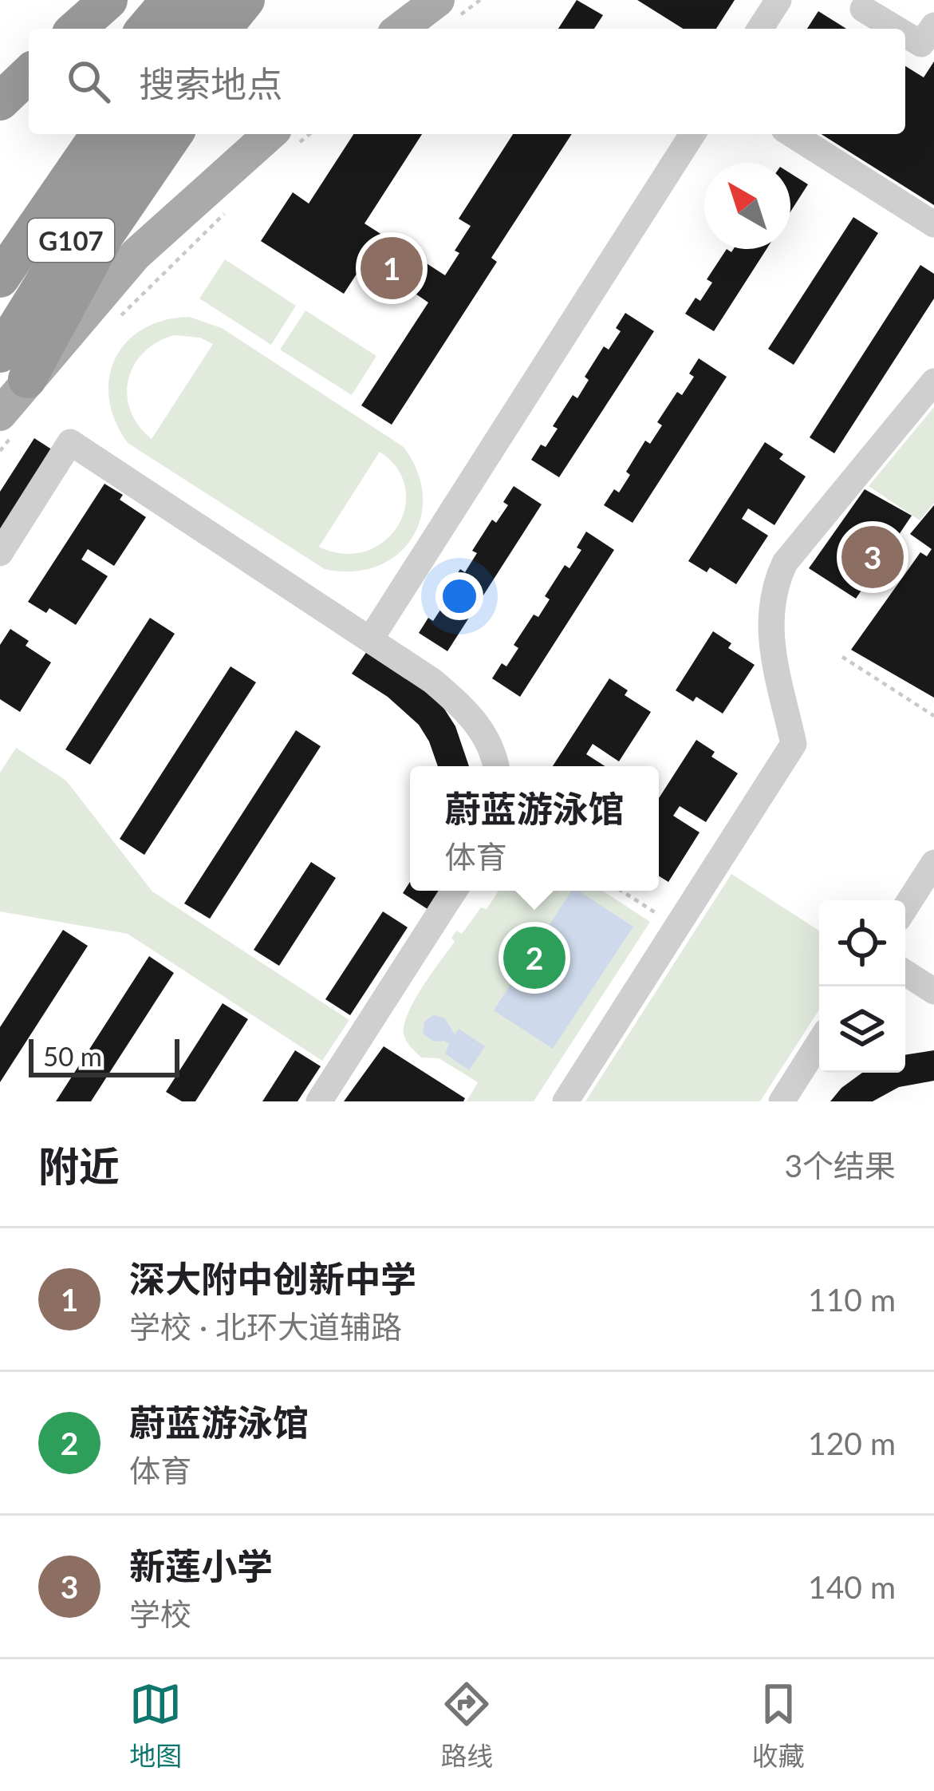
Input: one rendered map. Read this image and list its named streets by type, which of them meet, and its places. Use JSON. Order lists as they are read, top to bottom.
{
  "streets": {
    "highway": ["G107"]
  },
  "scale_bar": "50 m",
  "north": "top left",
  "page": {
    "search": "搜索地点",
    "pins": ["1", "3", "2"],
    "popup": ["蔚蓝游泳馆", "体育"],
    "scale": "50 m",
    "heading": ["附近", "3个结果"],
    "list": [
      {
        "mark": "1",
        "name": "深大附中创新中学",
        "note": "学校 · 北环大道辅路",
        "value": "110 m"
      },
      {
        "mark": "2",
        "name": "蔚蓝游泳馆",
        "note": "体育",
        "value": "120 m"
      },
      {
        "mark": "3",
        "name": "新莲小学",
        "note": "学校",
        "value": "140 m"
      }
    ],
    "nav": ["地图", "路线", "收藏"]
  }
}
